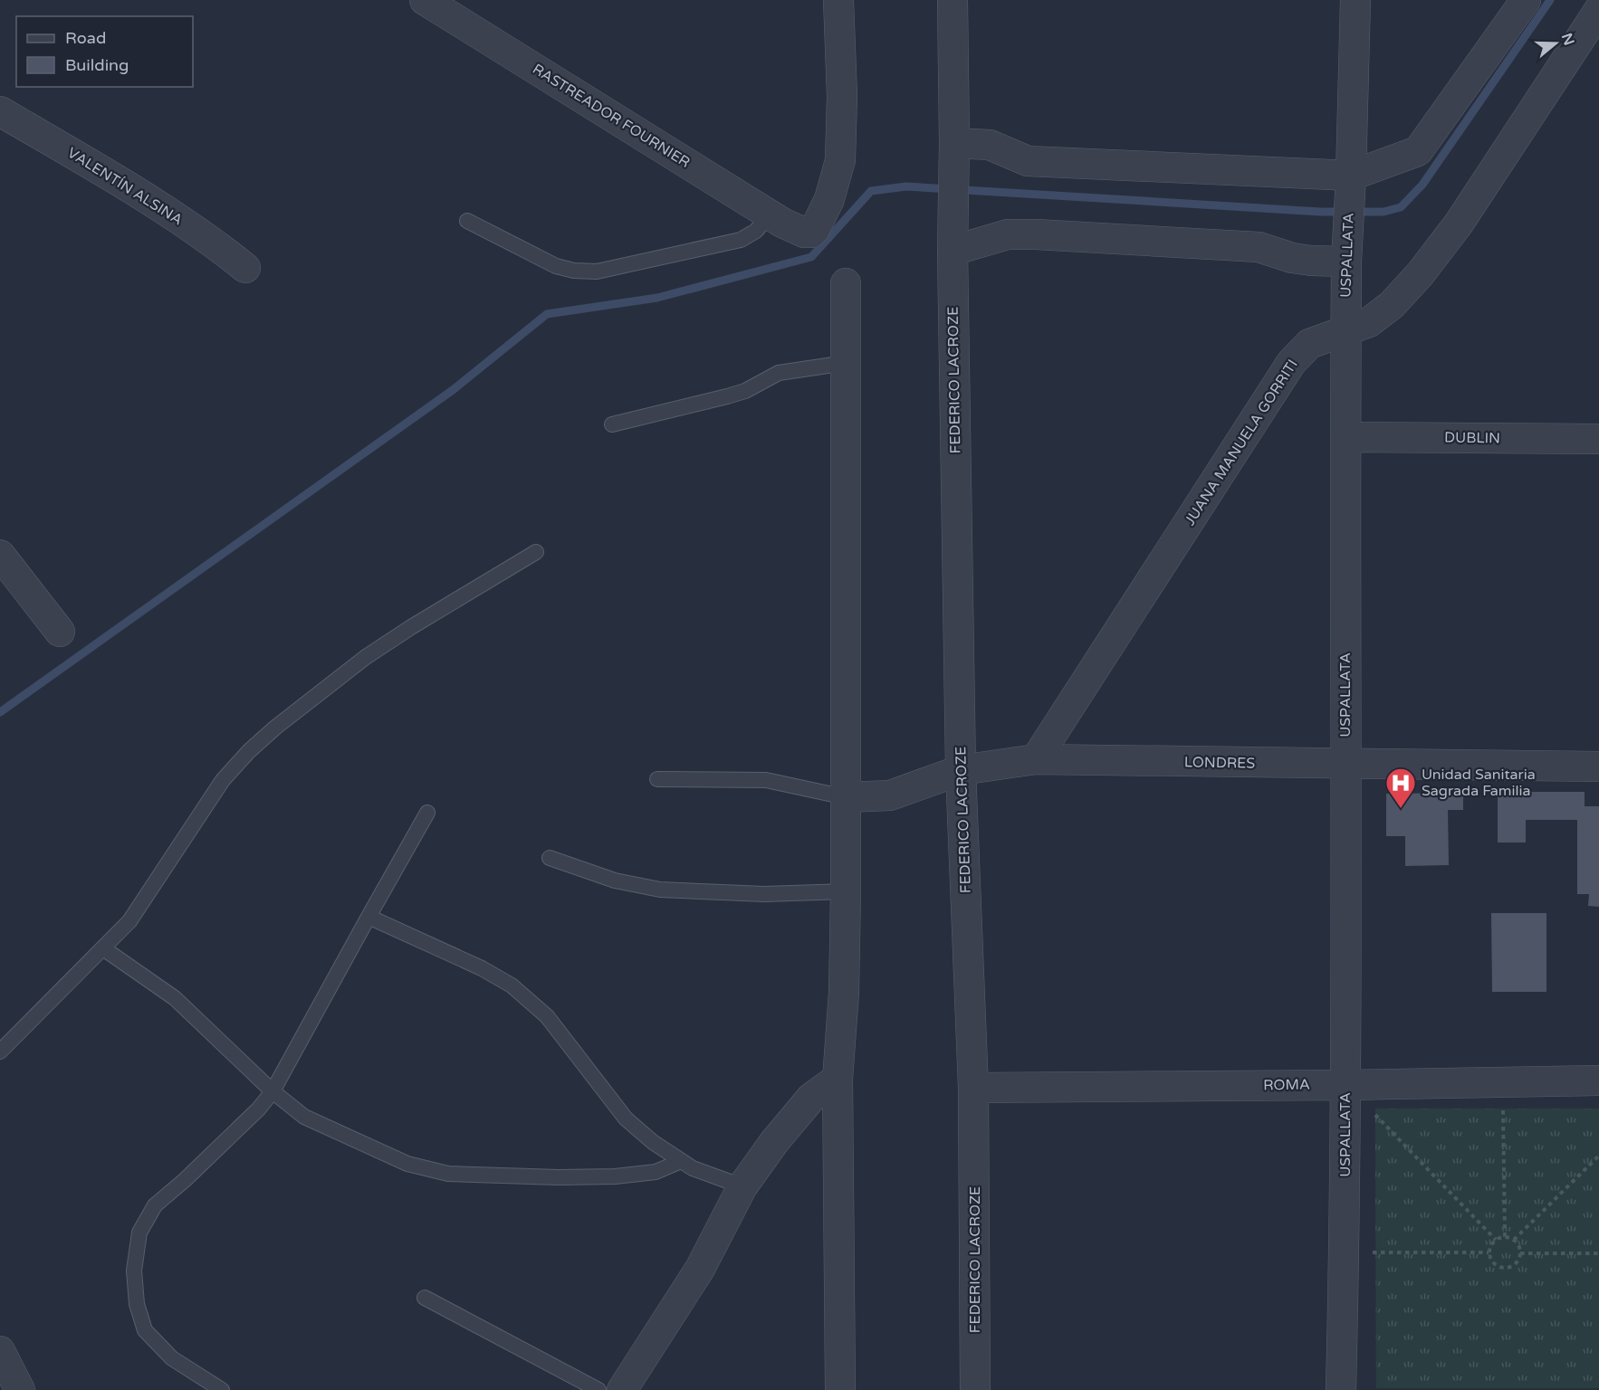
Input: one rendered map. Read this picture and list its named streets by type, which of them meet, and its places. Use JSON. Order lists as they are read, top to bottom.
{
  "streets": {
    "street": [
      "RASTREADOR FOURNIER",
      "VALENTÍN ALSINA",
      "USPALLATA",
      "FEDERICO LACROZE",
      "DUBLIN",
      "JUANA MANUELA GORRITI",
      "LONDRES",
      "ROMA"
    ]
  },
  "crossings": [
    ["USPALLATA", "DUBLIN"],
    ["USPALLATA", "JUANA MANUELA GORRITI"],
    ["USPALLATA", "LONDRES"],
    ["USPALLATA", "ROMA"],
    ["FEDERICO LACROZE", "LONDRES"],
    ["FEDERICO LACROZE", "ROMA"],
    ["JUANA MANUELA GORRITI", "LONDRES"]
  ],
  "places": {
    "hospital": ["Unidad Sanitaria Sagrada Familia"]
  },
  "legend": ["Road", "Building"],
  "north": "right"
}
